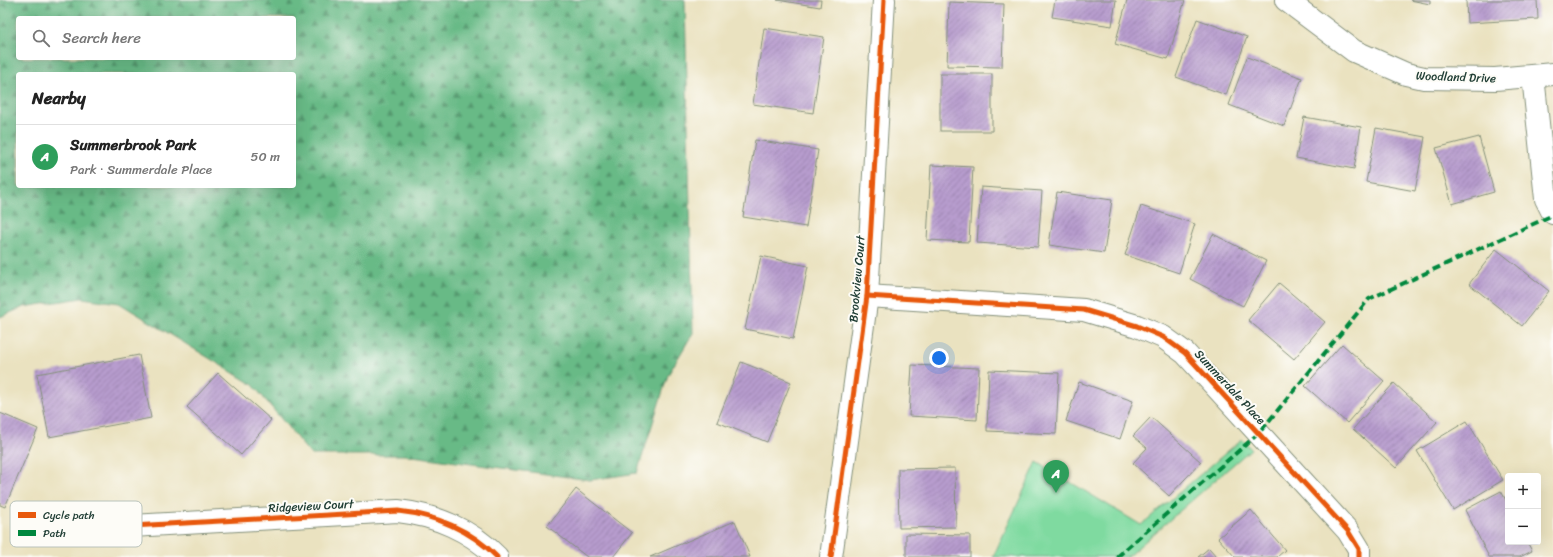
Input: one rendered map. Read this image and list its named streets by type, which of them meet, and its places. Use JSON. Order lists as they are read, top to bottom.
{
  "streets": {
    "street": [
      "Woodland Drive",
      "Brookview Court",
      "Summerdale Place",
      "Ridgeview Court"
    ]
  },
  "crossings": [
    ["Brookview Court", "Summerdale Place"]
  ],
  "legend": ["Cycle path", "Path"],
  "page": {
    "search": "Search here",
    "heading": "Nearby",
    "list": [
      {
        "mark": "A",
        "name": "Summerbrook Park",
        "note": "Park · Summerdale Place",
        "value": "50 m"
      }
    ],
    "pins": "A",
    "map_buttons": ["+", "−"]
  }
}
